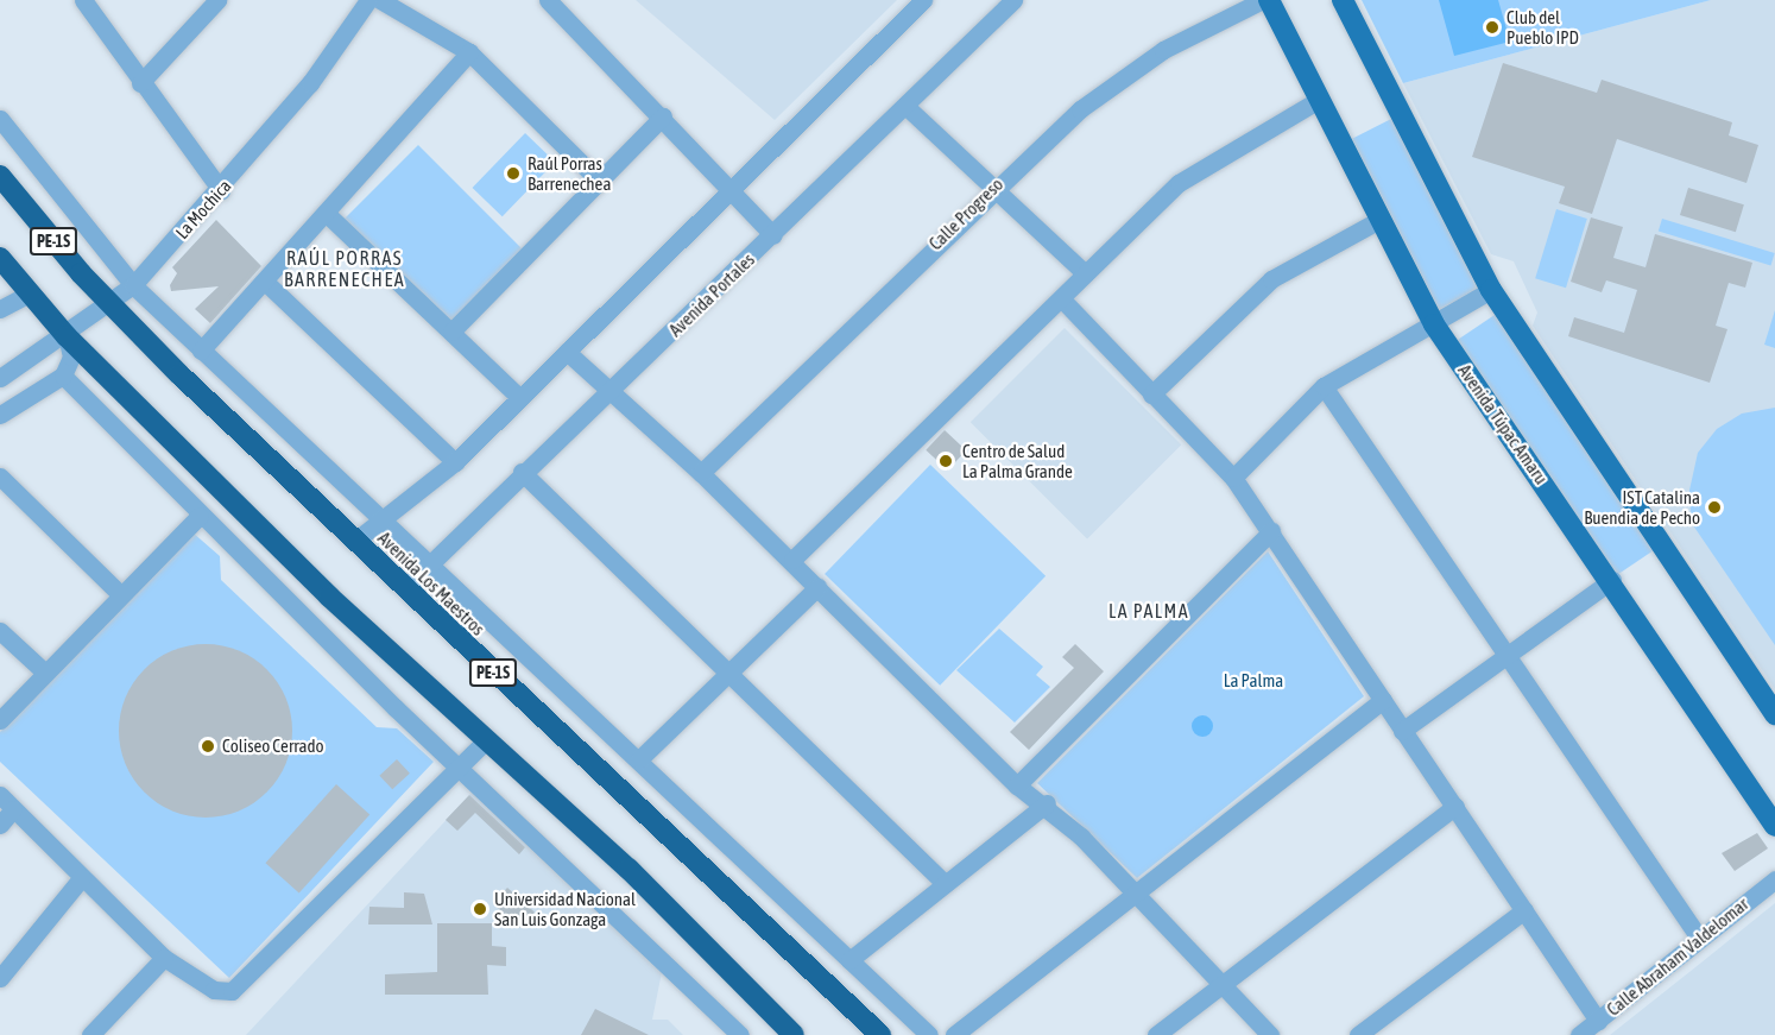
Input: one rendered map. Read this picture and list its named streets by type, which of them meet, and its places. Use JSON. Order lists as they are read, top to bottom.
{
  "streets": {
    "highway": ["PE-1S", "Avenida Los Maestros"],
    "main road": ["Avenida Túpac Amaru"],
    "street": [
      "La Mochica",
      "Calle Progreso",
      "Avenida Portales",
      "Calle Abraham Valdelomar"
    ]
  },
  "crossings": [
    ["La Mochica", "PE-1S"],
    ["La Mochica", "Avenida Los Maestros"],
    ["Avenida Portales", "Avenida Los Maestros"]
  ],
  "districts": ["RAÚL PORRAS BARRENECHEA", "LA PALMA"],
  "parks": ["La Palma"],
  "places": [
    "Club del Pueblo IPD",
    "Raúl Porras Barrenechea",
    "Centro de Salud La Palma Grande",
    "IST Catalina Buendia de Pecho",
    "Coliseo Cerrado",
    "Universidad Nacional San Luis Gonzaga"
  ]
}
